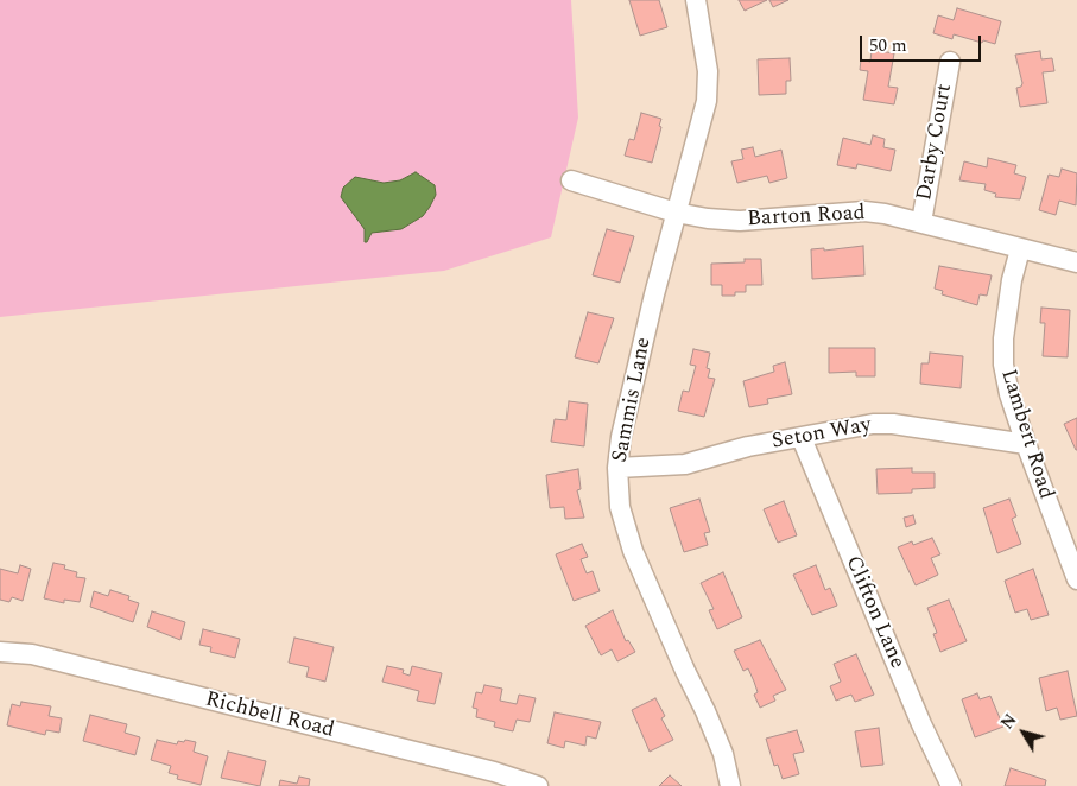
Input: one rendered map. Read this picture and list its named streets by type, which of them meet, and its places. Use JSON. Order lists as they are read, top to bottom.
{
  "streets": {
    "street": [
      "Darby Court",
      "Barton Road",
      "Sammis Lane",
      "Seton Way",
      "Lambert Road",
      "Clifton Lane",
      "Richbell Road"
    ]
  },
  "crossings": [
    ["Darby Court", "Barton Road"],
    ["Barton Road", "Sammis Lane"],
    ["Barton Road", "Lambert Road"],
    ["Sammis Lane", "Seton Way"],
    ["Seton Way", "Lambert Road"],
    ["Seton Way", "Clifton Lane"]
  ],
  "scale_bar": "50 m",
  "north": "top left"
}
